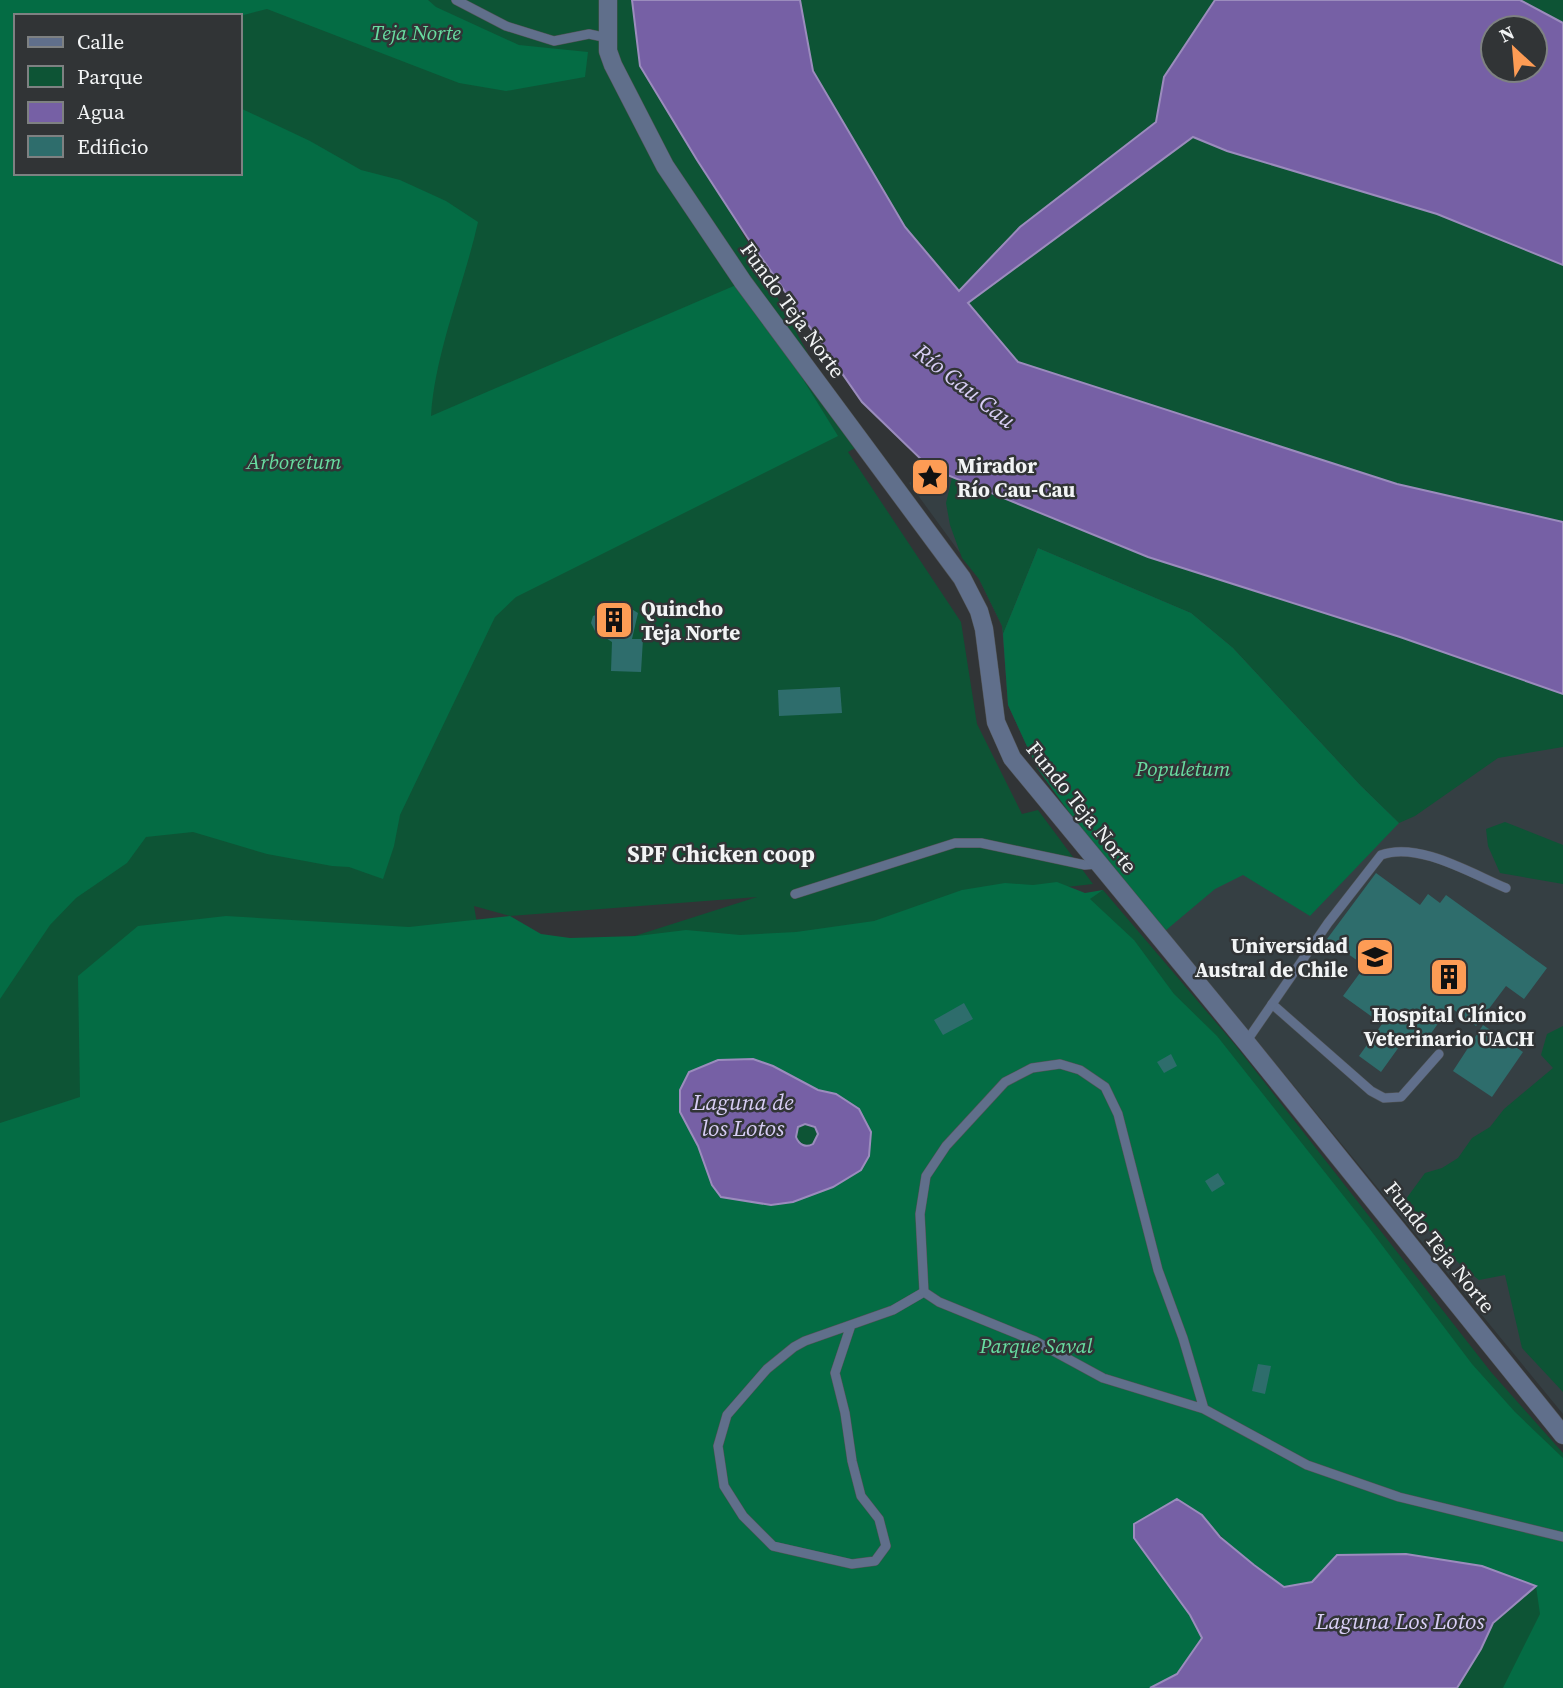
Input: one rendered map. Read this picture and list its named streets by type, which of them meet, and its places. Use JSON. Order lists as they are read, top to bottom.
{
  "streets": {
    "street": ["Fundo Teja Norte"]
  },
  "districts": ["SPF Chicken coop"],
  "water": ["Río Cau Cau", "Laguna de los Lotos", "Laguna Los Lotos"],
  "parks": [
    "Teja Norte",
    "Arboretum",
    "Populetum",
    "Parque Saval"
  ],
  "places": {
    "place": ["Mirador Río Cau-Cau"],
    "building": ["Quincho Teja Norte", "Hospital Clínico Veterinario UACH"],
    "school or university": ["Universidad Austral de Chile"]
  },
  "legend": [
    "Calle",
    "Parque",
    "Agua",
    "Edificio"
  ],
  "north": "top left"
}
